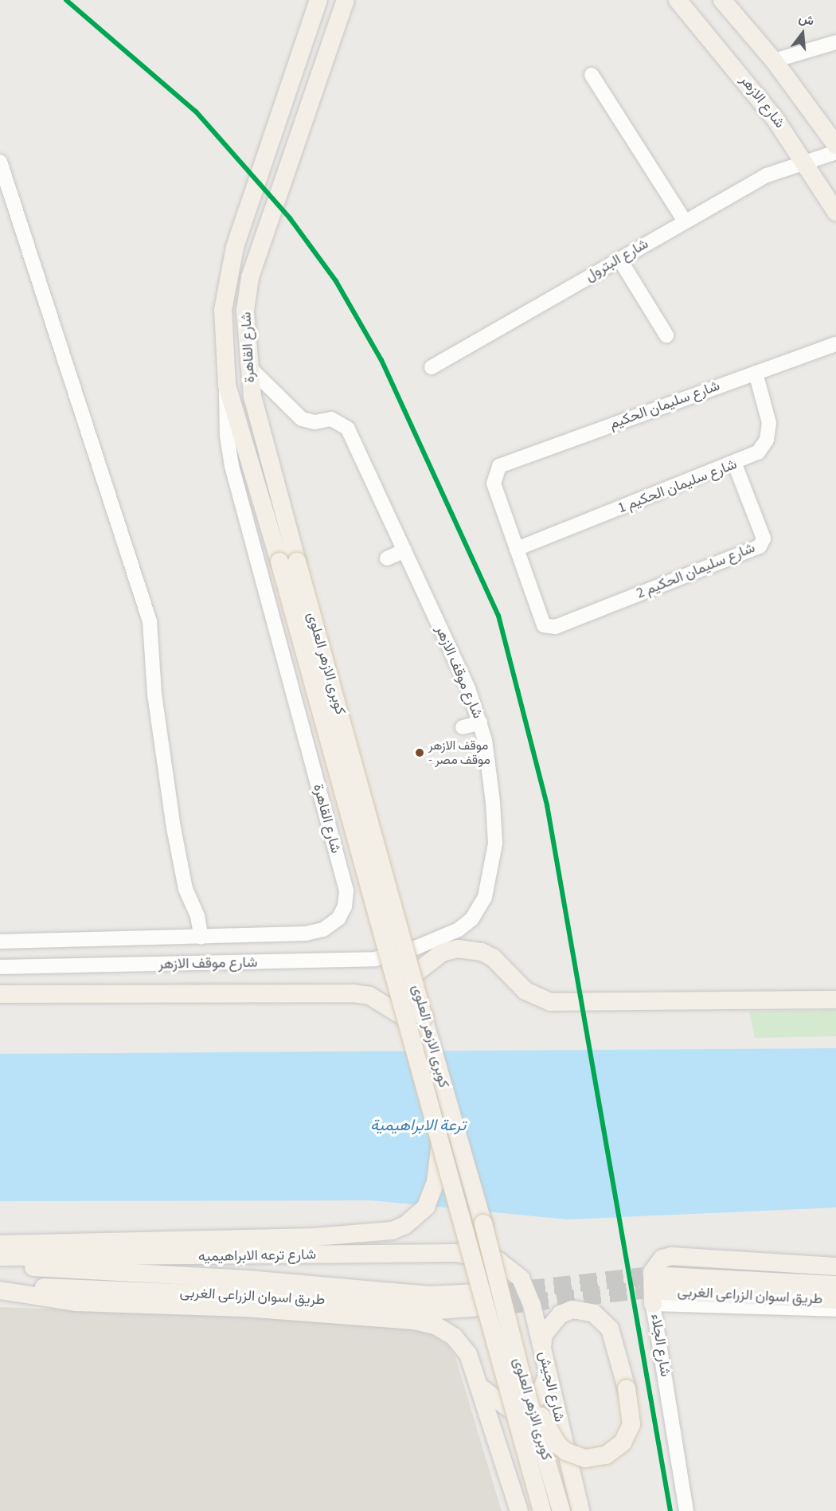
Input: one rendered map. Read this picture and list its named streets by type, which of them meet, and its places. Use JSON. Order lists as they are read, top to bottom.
{
  "streets": {
    "main road": [
      "شارع الازهر",
      "شارع القاهرة",
      "كوبرى الازهر العلوى",
      "شارع ترعه الابراهيميه",
      "طريق اسوان الزراعى الغربى",
      "شارع الجيش"
    ],
    "street": [
      "شارع البترول",
      "شارع سليمان الحكيم",
      "شارع سليمان الحكيم 1",
      "شارع سليمان الحكيم 2",
      "شارع موقف الازهر",
      "شارع الجلاء"
    ]
  },
  "crossings": [
    ["شارع الازهر", "شارع البترول"],
    ["شارع القاهرة", "كوبرى الازهر العلوى"],
    ["شارع القاهرة", "شارع موقف الازهر"],
    ["شارع سليمان الحكيم", "شارع سليمان الحكيم 1"],
    ["شارع سليمان الحكيم", "شارع سليمان الحكيم 2"],
    ["شارع سليمان الحكيم 1", "شارع سليمان الحكيم 2"],
    ["شارع ترعه الابراهيميه", "شارع الجيش"],
    ["طريق اسوان الزراعى الغربى", "شارع الجلاء"]
  ],
  "water": ["ترعة الابراهيمية"],
  "places": ["موقف الازهر - موقف مصر"],
  "north": "top"
}
